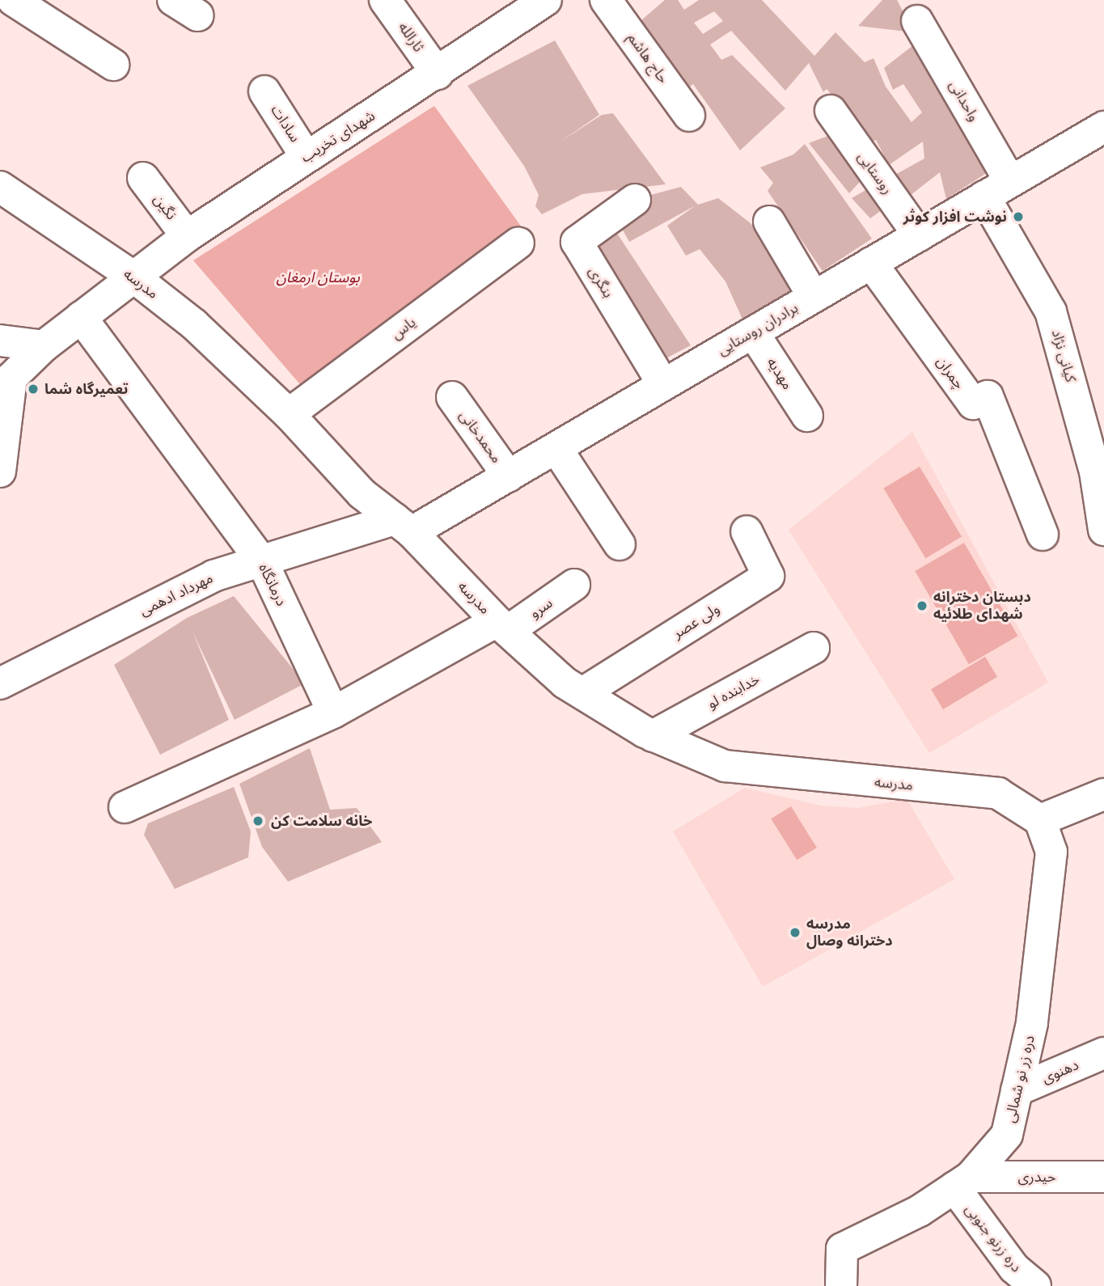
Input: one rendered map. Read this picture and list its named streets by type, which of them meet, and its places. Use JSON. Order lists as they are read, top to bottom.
{
  "streets": {
    "street": [
      "ثارالله",
      "حاج هاشم",
      "واحدانی",
      "سادات",
      "شهدای تخریب",
      "روستایی",
      "نگین",
      "بنگری",
      "مدرسه",
      "یاس",
      "برادران روستایی",
      "کیانی نژاد",
      "چمران",
      "مهدیه",
      "محمدخانی",
      "درمانگاه",
      "مهرداد ادهمی",
      "سرو",
      "ولی عصر",
      "خدابنده لو",
      "دهنوی",
      "دره زر نو شمالی",
      "حیدری",
      "دره زرنو جنوبی"
    ]
  },
  "crossings": [
    ["ثارالله", "شهدای تخریب"],
    ["واحدانی", "برادران روستایی"],
    ["سادات", "شهدای تخریب"],
    ["شهدای تخریب", "نگین"],
    ["شهدای تخریب", "مدرسه"],
    ["روستایی", "برادران روستایی"],
    ["بنگری", "برادران روستایی"],
    ["مدرسه", "یاس"],
    ["مدرسه", "برادران روستایی"],
    ["مدرسه", "مهرداد ادهمی"],
    ["مدرسه", "سرو"],
    ["مدرسه", "ولی عصر"],
    ["مدرسه", "خدابنده لو"],
    ["مدرسه", "دره زر نو شمالی"],
    ["برادران روستایی", "کیانی نژاد"],
    ["برادران روستایی", "چمران"],
    ["برادران روستایی", "مهدیه"],
    ["برادران روستایی", "محمدخانی"],
    ["برادران روستایی", "مهرداد ادهمی"],
    ["درمانگاه", "مهرداد ادهمی"],
    ["دهنوی", "دره زر نو شمالی"],
    ["دره زر نو شمالی", "حیدری"],
    ["دره زر نو شمالی", "دره زرنو جنوبی"],
    ["حیدری", "دره زرنو جنوبی"]
  ],
  "parks": ["بوستان ارمغان"],
  "places": [
    "نوشت افزار کوثر",
    "تعمیرگاه شما",
    "دبستان دخترانه شهدای طلائیه",
    "خانه سلامت کن",
    "مدرسه دخترانه وصال"
  ]
}
